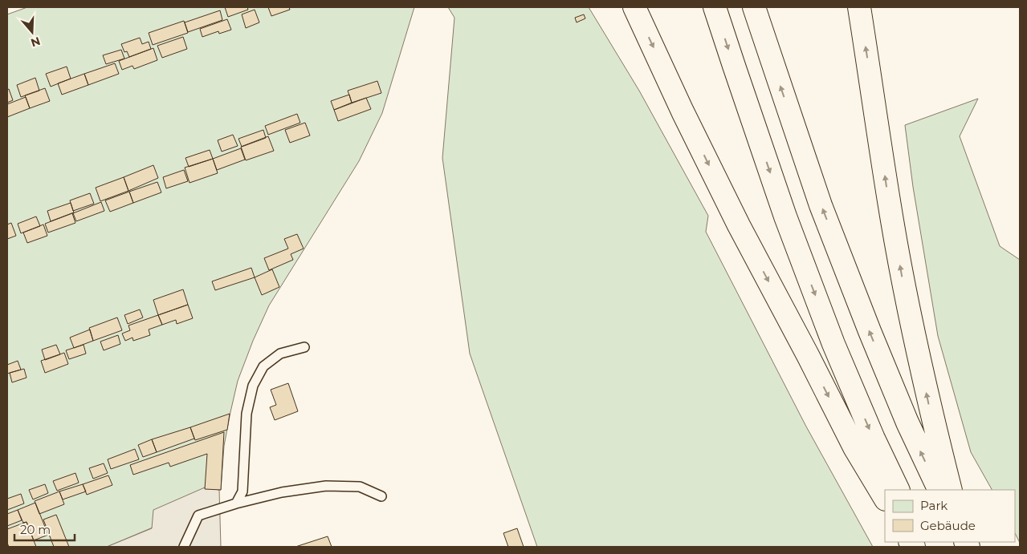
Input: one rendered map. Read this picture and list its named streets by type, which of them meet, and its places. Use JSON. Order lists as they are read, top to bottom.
{
  "legend": ["Park", "Gebäude"],
  "scale_bar": "20 m",
  "north": "bottom"
}
